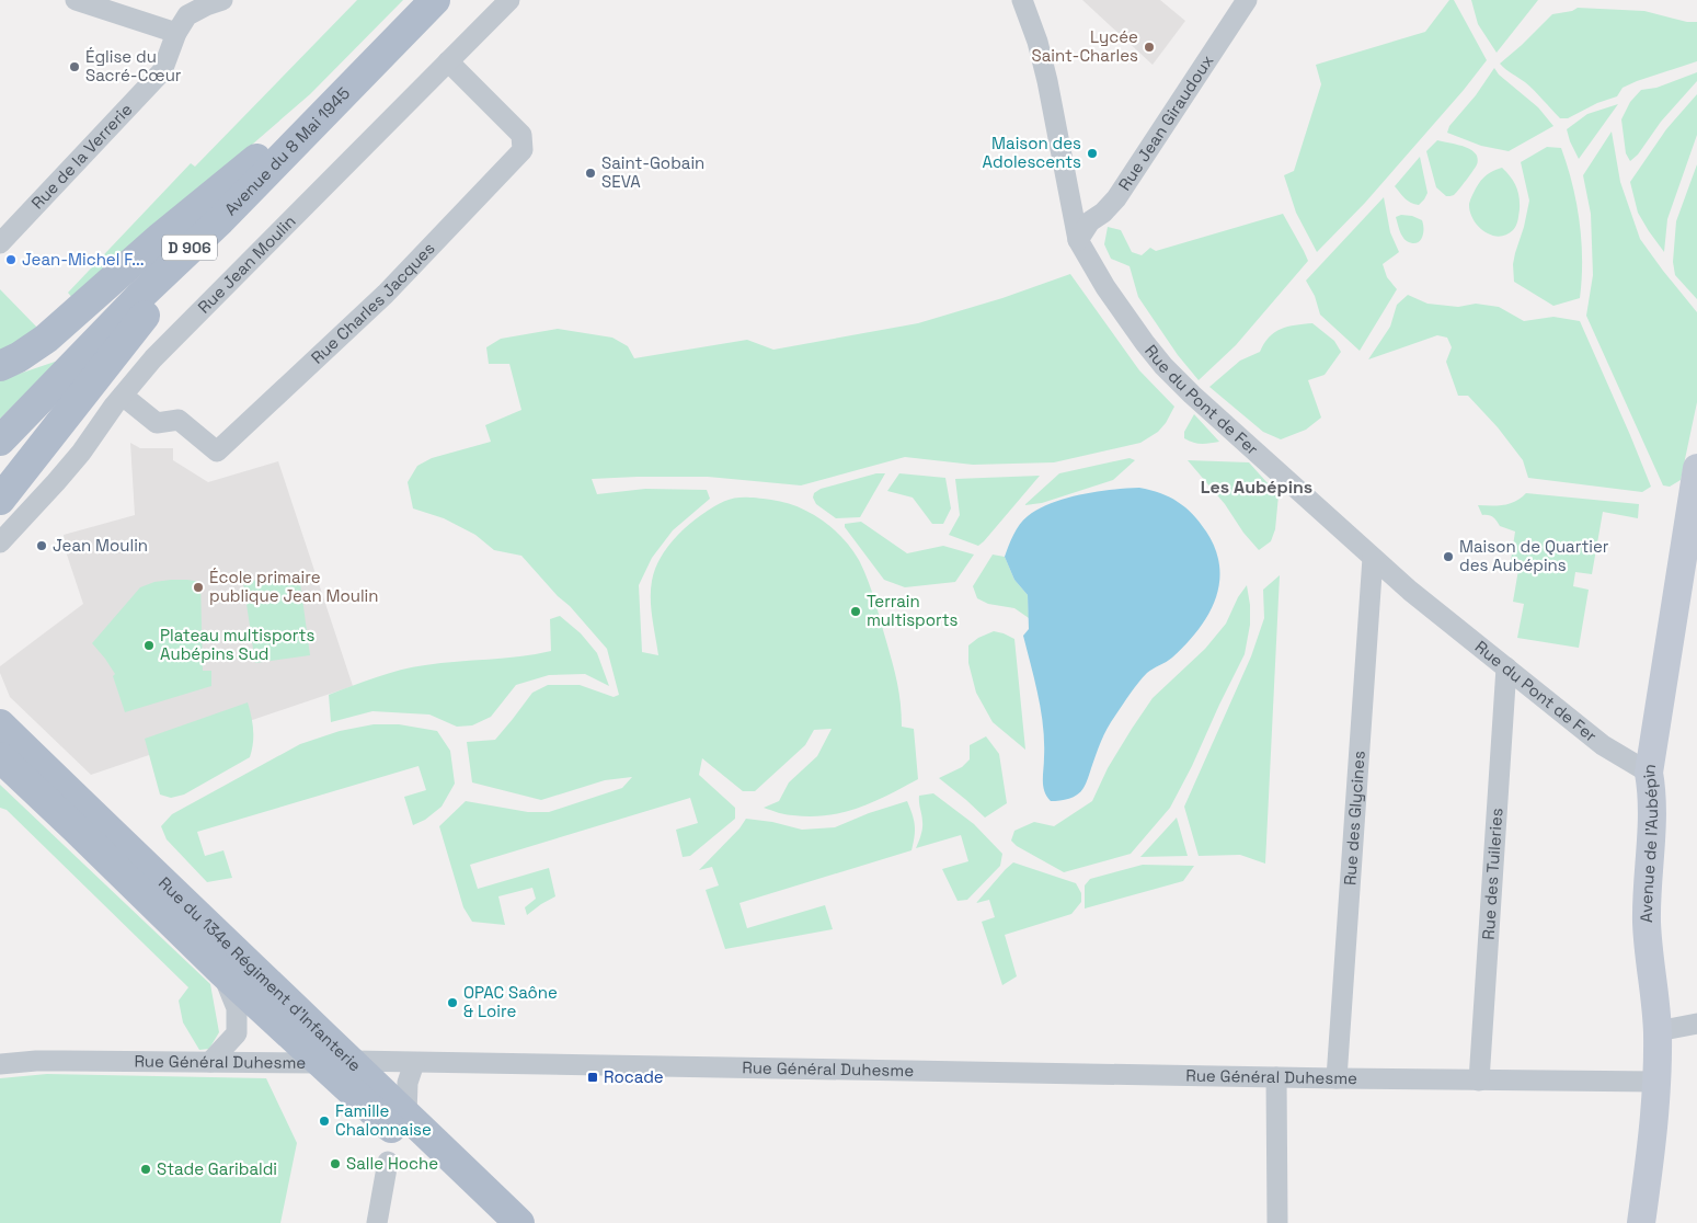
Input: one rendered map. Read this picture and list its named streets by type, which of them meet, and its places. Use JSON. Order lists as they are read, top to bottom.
{
  "streets": {
    "main road": ["Avenue du 8 Mai 1945", "D 906", "Rue du 134e Régiment d'Infanterie"],
    "street": [
      "Rue Jean Giraudoux",
      "Rue de la Verrerie",
      "Rue Jean Moulin",
      "Rue Charles Jacques",
      "Rue du Pont de Fer",
      "Rue des Glycines",
      "Avenue de l'Aubépin",
      "Rue des Tuileries",
      "Rue Général Duhesme"
    ]
  },
  "crossings": [
    ["Rue Jean Giraudoux", "Rue du Pont de Fer"],
    ["Rue Jean Moulin", "Rue Charles Jacques"],
    ["Rue du Pont de Fer", "Rue des Glycines"],
    ["Rue du Pont de Fer", "Avenue de l'Aubépin"],
    ["Rue du Pont de Fer", "Rue des Tuileries"],
    ["Rue des Glycines", "Rue Général Duhesme"],
    ["Avenue de l'Aubépin", "Rue Général Duhesme"],
    ["Rue des Tuileries", "Rue Général Duhesme"],
    ["Rue du 134e Régiment d'Infanterie", "Rue Général Duhesme"]
  ],
  "districts": ["Les Aubépins"],
  "places": {
    "other": [
      "Lycée Saint-Charles",
      "Église du Sacré-Cœur",
      "Maison des Adolescents",
      "Saint-Gobain SEVA",
      "Jean-Michel F...",
      "Jean Moulin",
      "Maison de Quartier des Aubépins",
      "École primaire publique Jean Moulin",
      "Terrain multisports",
      "Plateau multisports Aubépins Sud",
      "OPAC Saône & Loire",
      "Famille Chalonnaise",
      "Salle Hoche",
      "Stade Garibaldi"
    ],
    "transit": ["Rocade"]
  }
}
